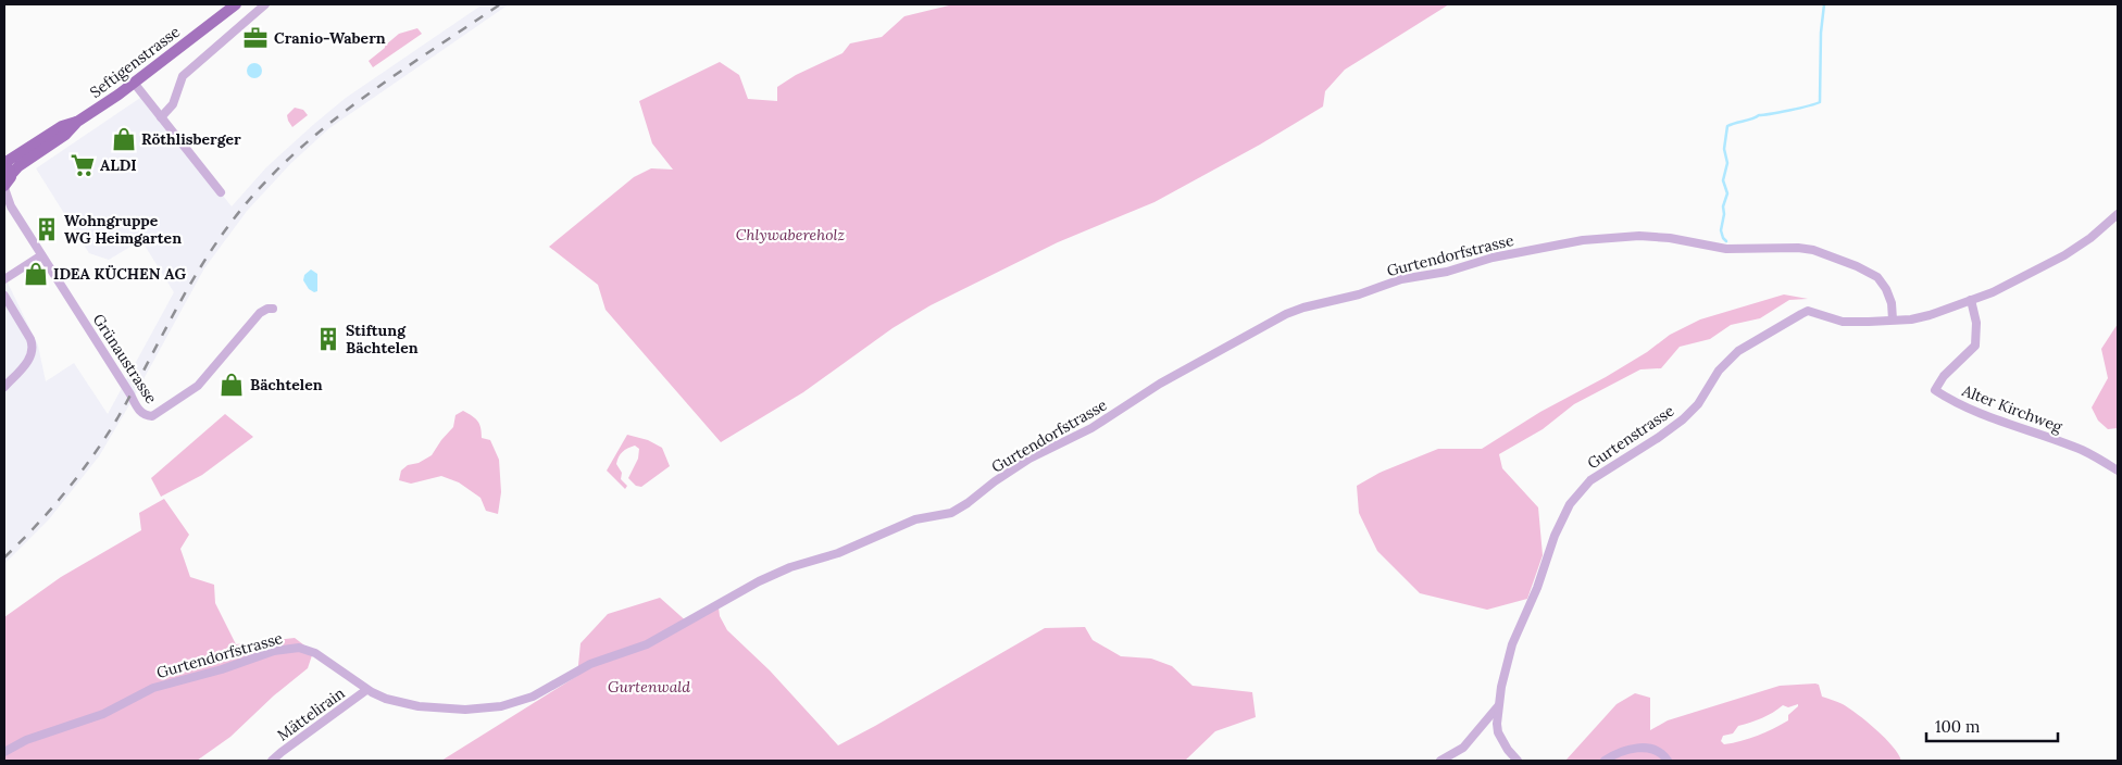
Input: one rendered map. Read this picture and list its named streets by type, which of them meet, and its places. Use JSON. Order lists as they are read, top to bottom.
{
  "streets": {
    "main road": ["Seftigenstrasse"],
    "street": [
      "Gurtendorfstrasse",
      "Grünaustrasse",
      "Alter Kirchweg",
      "Gurtenstrasse",
      "Mättelirain"
    ]
  },
  "crossings": [
    ["Seftigenstrasse", "Grünaustrasse"],
    ["Gurtendorfstrasse", "Gurtenstrasse"],
    ["Gurtendorfstrasse", "Mättelirain"],
    ["Alter Kirchweg", "Gurtenstrasse"]
  ],
  "parks": ["Chlywabereholz", "Gurtenwald"],
  "places": {
    "office": ["Cranio-Wabern"],
    "shop": ["Röthlisberger", "IDEA KÜCHEN AG", "Bächtelen"],
    "supermarket": ["ALDI"],
    "building": ["Wohngruppe WG Heimgarten", "Stiftung Bächtelen"]
  },
  "scale_bar": "100 m"
}
